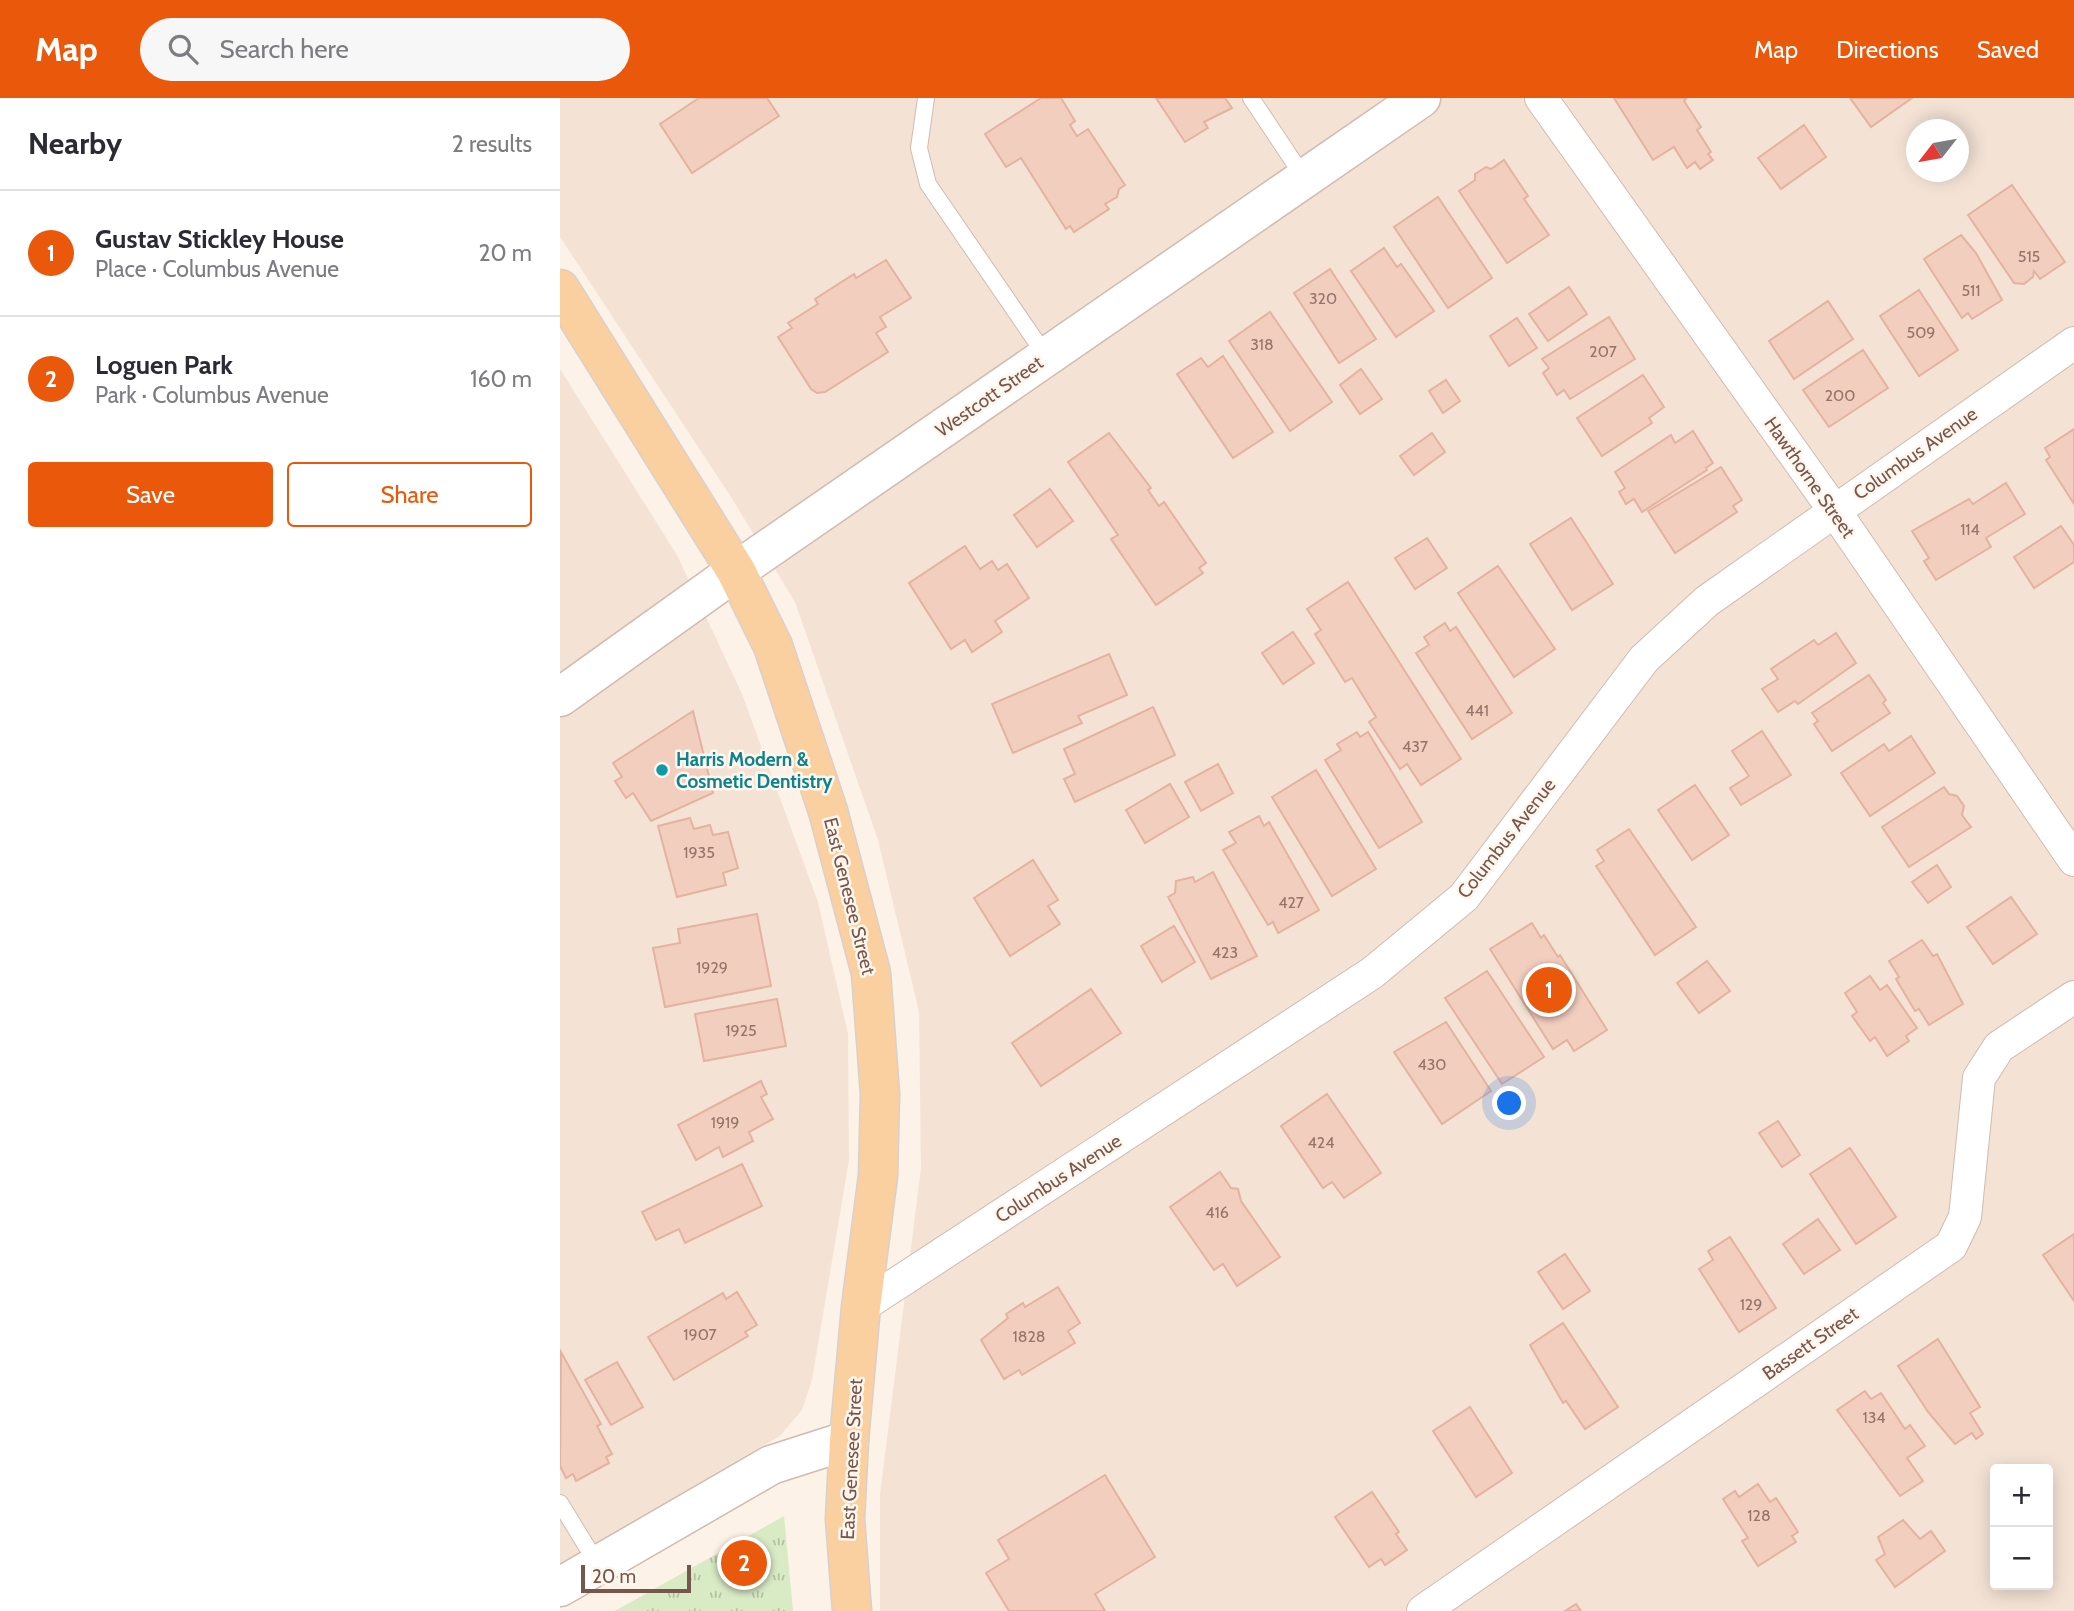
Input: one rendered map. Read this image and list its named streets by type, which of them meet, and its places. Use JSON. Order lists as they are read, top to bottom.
{
  "streets": {
    "main road": ["East Genesee Street"],
    "street": [
      "Westcott Street",
      "Columbus Avenue",
      "Hawthorne Street",
      "Bassett Street"
    ]
  },
  "crossings": [
    ["Westcott Street", "East Genesee Street"],
    ["Columbus Avenue", "Hawthorne Street"],
    ["Columbus Avenue", "East Genesee Street"]
  ],
  "places": ["Harris Modern & Cosmetic Dentistry"],
  "house_numbers": [
    "515",
    "511",
    "320",
    "509",
    "318",
    "207",
    "200",
    "114",
    "441",
    "437",
    "1935",
    "427",
    "423",
    "1929",
    "1925",
    "430",
    "1919",
    "424",
    "416",
    "129",
    "1907",
    "1828",
    "134",
    "128"
  ],
  "scale_bar": "20 m",
  "north": "bottom left",
  "page": {
    "header": "Map",
    "search": "Search here",
    "nav": ["Map", "Directions", "Saved"],
    "heading": ["Nearby", "2 results"],
    "list": [
      {
        "mark": "1",
        "name": "Gustav Stickley House",
        "note": "Place · Columbus Avenue",
        "value": "20 m"
      },
      {
        "mark": "2",
        "name": "Loguen Park",
        "note": "Park · Columbus Avenue",
        "value": "160 m"
      }
    ],
    "buttons": ["Save", "Share"],
    "pins": ["1", "2"],
    "map_buttons": ["+", "−"],
    "scale": "20 m"
  }
}
